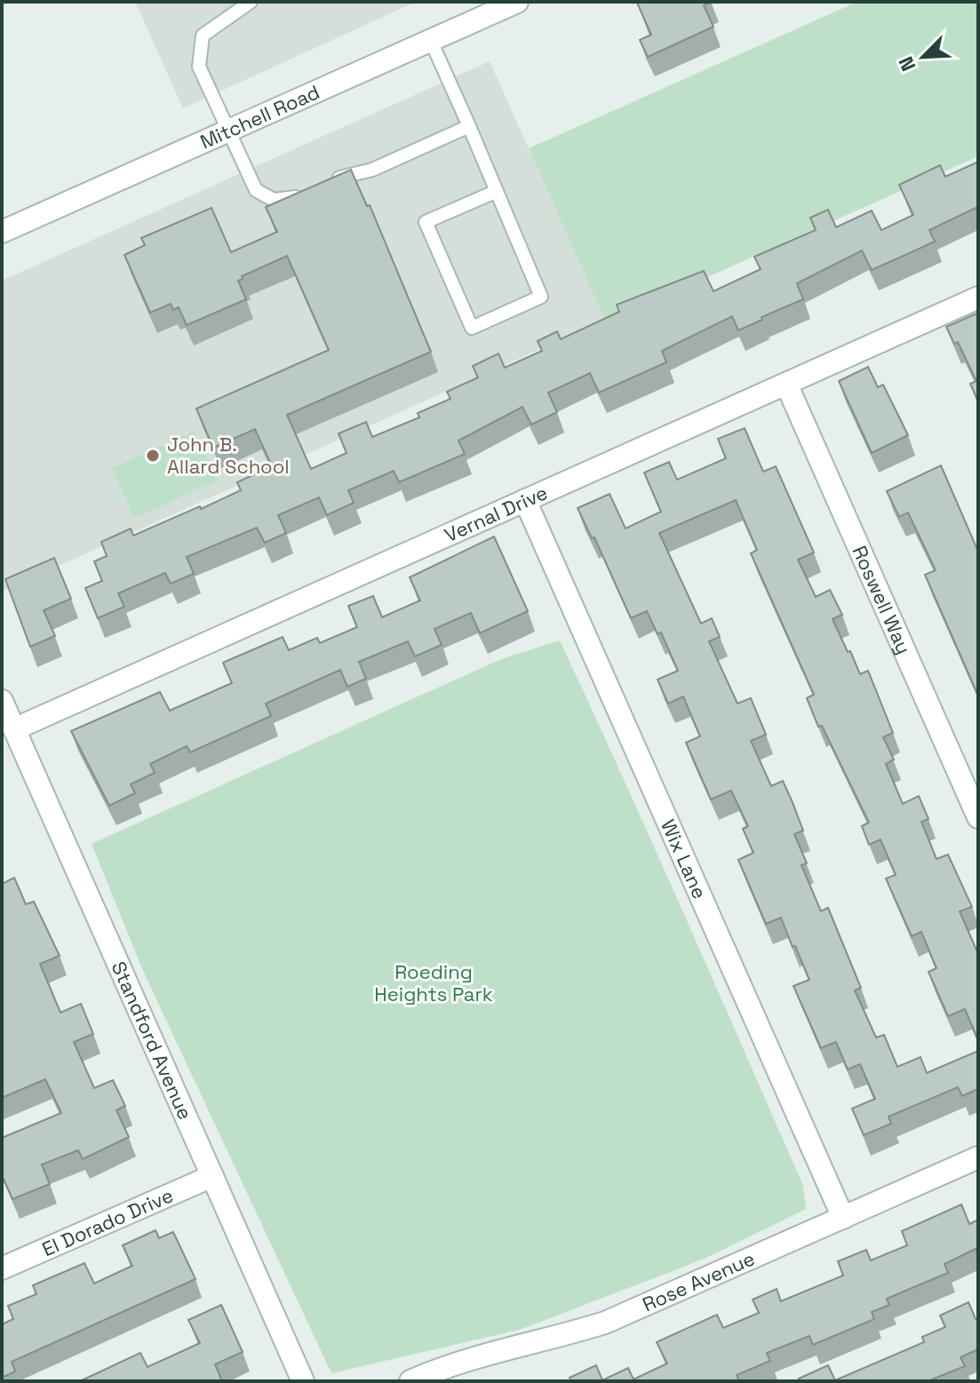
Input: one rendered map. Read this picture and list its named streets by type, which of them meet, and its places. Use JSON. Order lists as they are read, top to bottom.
{
  "streets": {
    "street": [
      "Mitchell Road",
      "Vernal Drive",
      "Roswell Way",
      "Wix Lane",
      "Standford Avenue",
      "El Dorado Drive",
      "Rose Avenue"
    ]
  },
  "crossings": [
    ["Vernal Drive", "Roswell Way"],
    ["Vernal Drive", "Wix Lane"],
    ["Vernal Drive", "Standford Avenue"],
    ["Wix Lane", "Rose Avenue"],
    ["Standford Avenue", "El Dorado Drive"]
  ],
  "parks": ["Roeding Heights Park"],
  "places": ["John B. Allard School"],
  "north": "bottom left"
}
